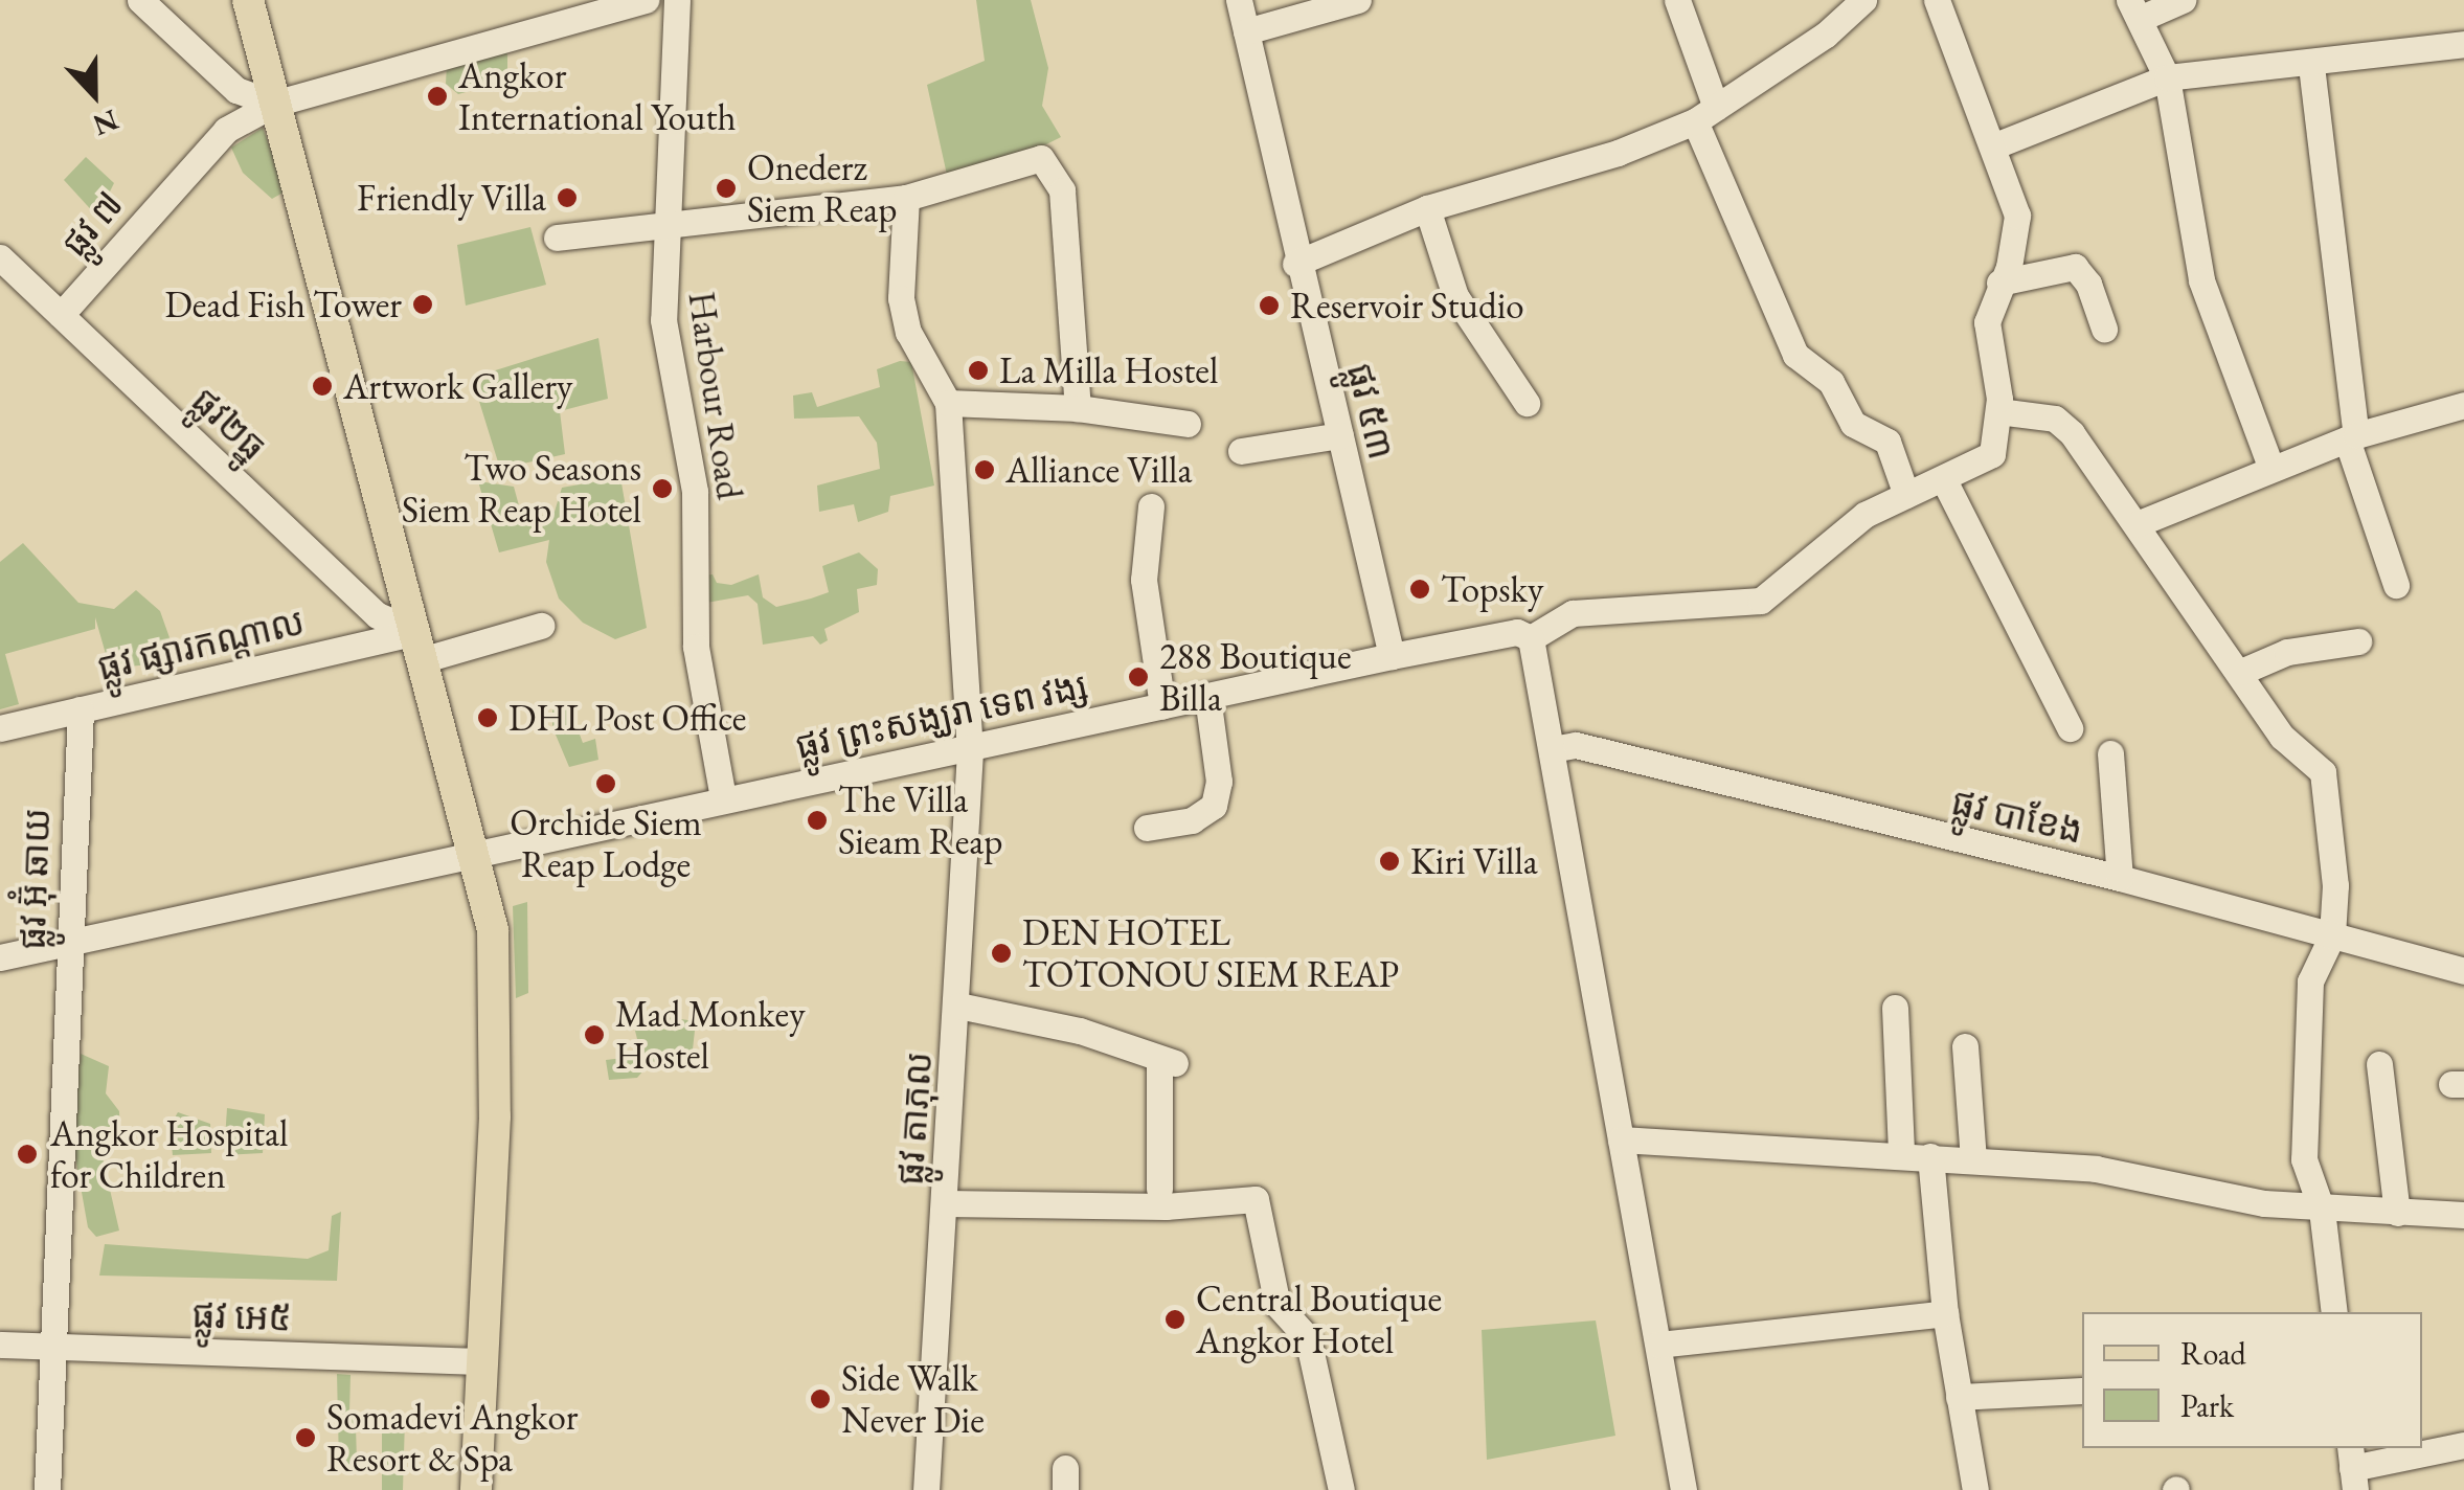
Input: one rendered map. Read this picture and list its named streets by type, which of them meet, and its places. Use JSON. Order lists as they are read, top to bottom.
{
  "streets": {
    "street": [
      "ផ្លូវ ៧",
      "Harbour Road",
      "ផ្លូវ ៥៣",
      "ផ្លូវ២ធ្នូ",
      "ផ្លូវ ផ្សារកណ្តាល",
      "ផ្លូវ ព្រះសង្ឃរា ទេព វង្ស",
      "ផ្លូវ បាខែង",
      "ផ្លូវ អ៊ុំ ឆាយ",
      "ផ្លូវ តាភុល",
      "ផ្លូវ អេ៥"
    ]
  },
  "crossings": [
    ["ផ្លូវ ៧", "ផ្លូវ២ធ្នូ"],
    ["Harbour Road", "ផ្លូវ ព្រះសង្ឃរា ទេព វង្ស"],
    ["ផ្លូវ ៥៣", "ផ្លូវ ព្រះសង្ឃរា ទេព វង្ស"],
    ["ផ្លូវ២ធ្នូ", "ផ្លូវ ផ្សារកណ្តាល"],
    ["ផ្លូវ ផ្សារកណ្តាល", "ផ្លូវ អ៊ុំ ឆាយ"],
    ["ផ្លូវ ព្រះសង្ឃរា ទេព វង្ស", "ផ្លូវ អ៊ុំ ឆាយ"],
    ["ផ្លូវ ព្រះសង្ឃរា ទេព វង្ស", "ផ្លូវ តាភុល"],
    ["ផ្លូវ អ៊ុំ ឆាយ", "ផ្លូវ អេ៥"]
  ],
  "places": [
    "Angkor International Youth",
    "Onederz Siem Reap",
    "Friendly Villa",
    "Dead Fish Tower",
    "Reservoir Studio",
    "La Milla Hostel",
    "Artwork Gallery",
    "Alliance Villa",
    "Two Seasons Siem Reap Hotel",
    "Topsky",
    "288 Boutique Billa",
    "DHL Post Office",
    "Orchide Siem Reap Lodge",
    "The Villa Sieam Reap",
    "Kiri Villa",
    "DEN HOTEL TOTONOU SIEM REAP",
    "Mad Monkey Hostel",
    "Angkor Hospital for Children",
    "Central Boutique Angkor Hotel",
    "Side Walk Never Die",
    "Somadevi Angkor Resort & Spa"
  ],
  "legend": ["Road", "Park"],
  "north": "bottom"
}
